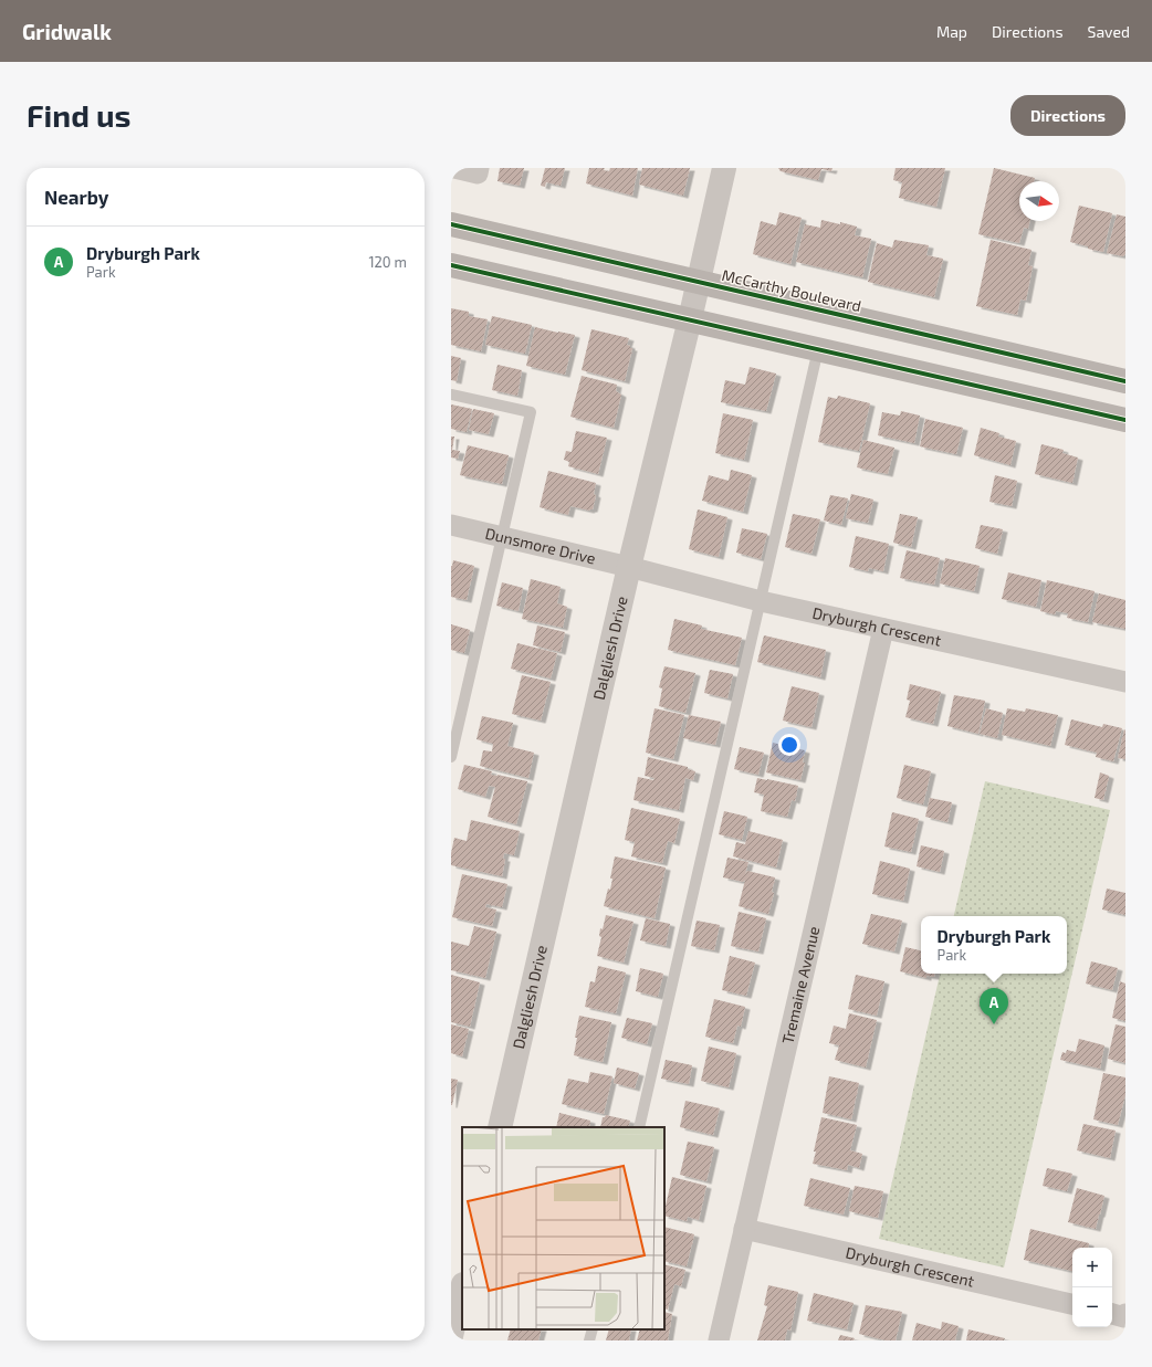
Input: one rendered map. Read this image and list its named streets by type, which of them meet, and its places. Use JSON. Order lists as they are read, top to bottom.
{
  "streets": {
    "main road": ["McCarthy Boulevard"],
    "street": [
      "Dunsmore Drive",
      "Dryburgh Crescent",
      "Dalgliesh Drive",
      "Tremaine Avenue"
    ]
  },
  "crossings": [
    ["McCarthy Boulevard", "Dalgliesh Drive"],
    ["Dunsmore Drive", "Dryburgh Crescent"],
    ["Dunsmore Drive", "Dalgliesh Drive"],
    ["Dryburgh Crescent", "Dalgliesh Drive"],
    ["Dryburgh Crescent", "Tremaine Avenue"]
  ],
  "north": "right",
  "page": {
    "header": "Gridwalk",
    "nav": ["Map", "Directions", "Saved"],
    "buttons": "Directions",
    "title": "Find us",
    "heading": "Nearby",
    "list": [
      {
        "mark": "A",
        "name": "Dryburgh Park",
        "note": "Park",
        "value": "120 m"
      }
    ],
    "popup": ["Dryburgh Park", "Park"],
    "pins": "A",
    "map_buttons": ["+", "−"]
  }
}
